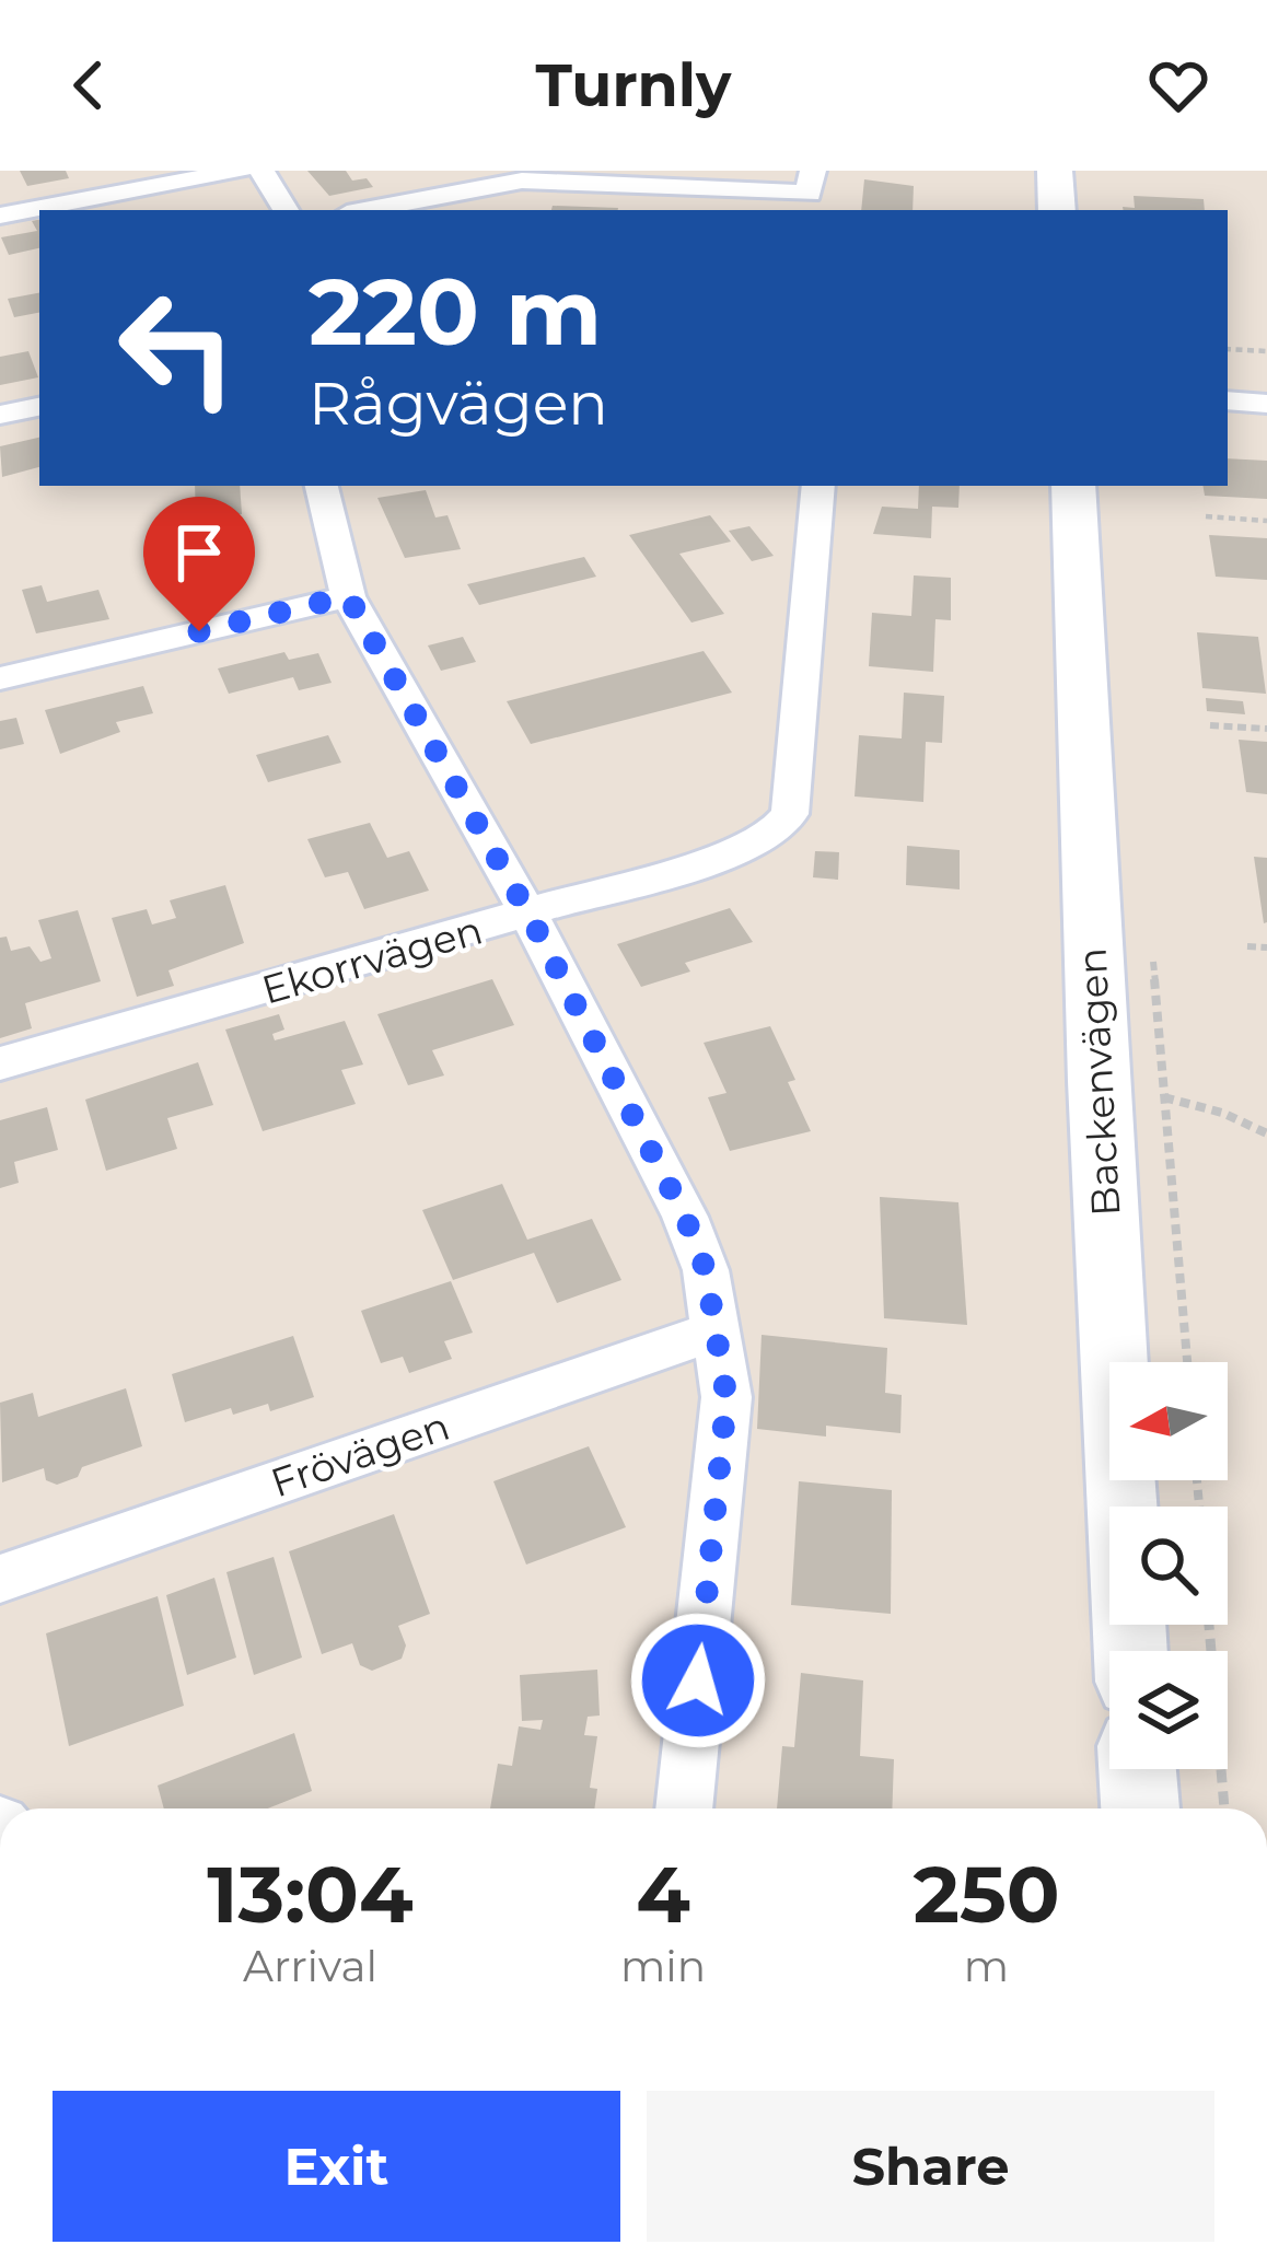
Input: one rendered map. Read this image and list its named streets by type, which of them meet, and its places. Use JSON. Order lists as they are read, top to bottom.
{
  "streets": {
    "street": ["Ekorrvägen", "Backenvägen", "Frövägen"]
  },
  "north": "left",
  "page": {
    "header": "Turnly",
    "turn": ["220 m", "Rågvägen"],
    "eta": [
      "13:04",
      "Arrival",
      "4",
      "min",
      "250",
      "m"
    ],
    "buttons": ["Exit", "Share"]
  }
}
